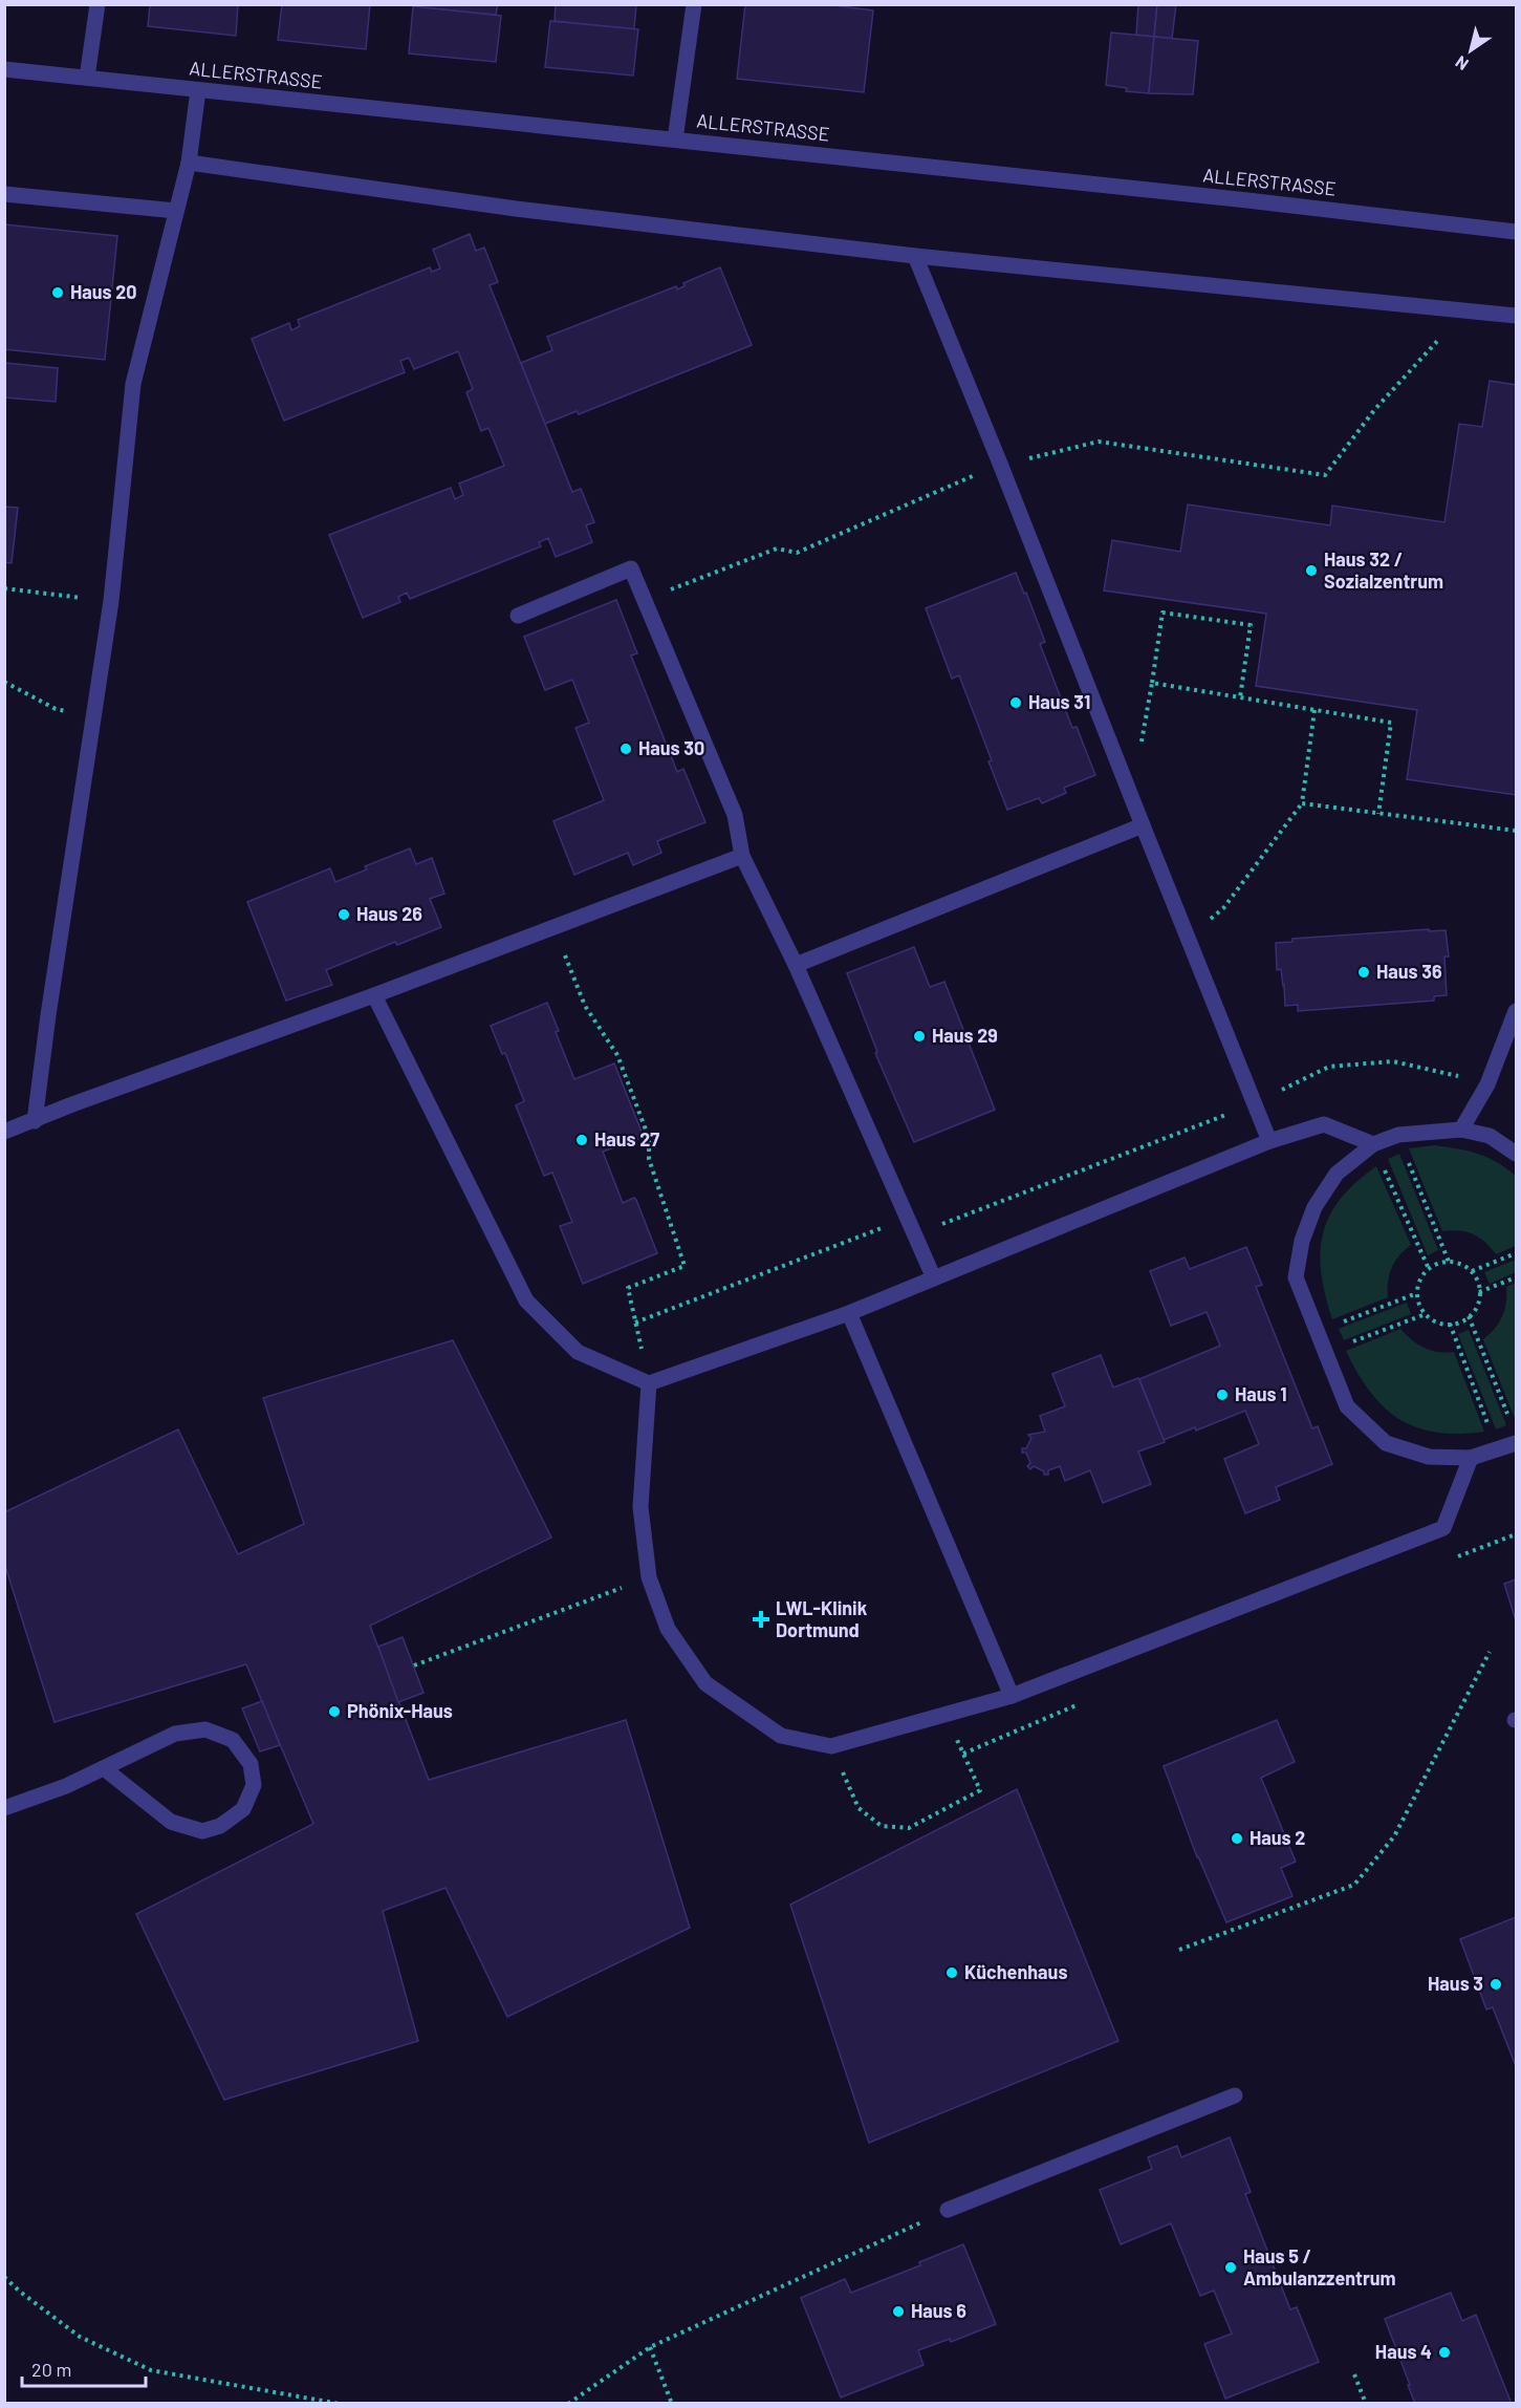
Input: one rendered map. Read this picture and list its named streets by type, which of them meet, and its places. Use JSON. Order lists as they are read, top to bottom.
{
  "streets": {
    "street": ["ALLERSTRASSE"]
  },
  "places": {
    "other": [
      "Haus 20",
      "Haus 32 / Sozialzentrum",
      "Haus 31",
      "Haus 30",
      "Haus 26",
      "Haus 36",
      "Haus 29",
      "Haus 27",
      "Haus 1",
      "Phönix-Haus",
      "Haus 2",
      "Küchenhaus",
      "Haus 3",
      "Haus 5 / Ambulanzzentrum",
      "Haus 6",
      "Haus 4"
    ],
    "health": ["LWL-Klinik Dortmund"]
  },
  "scale_bar": "20 m",
  "north": "bottom left"
}
